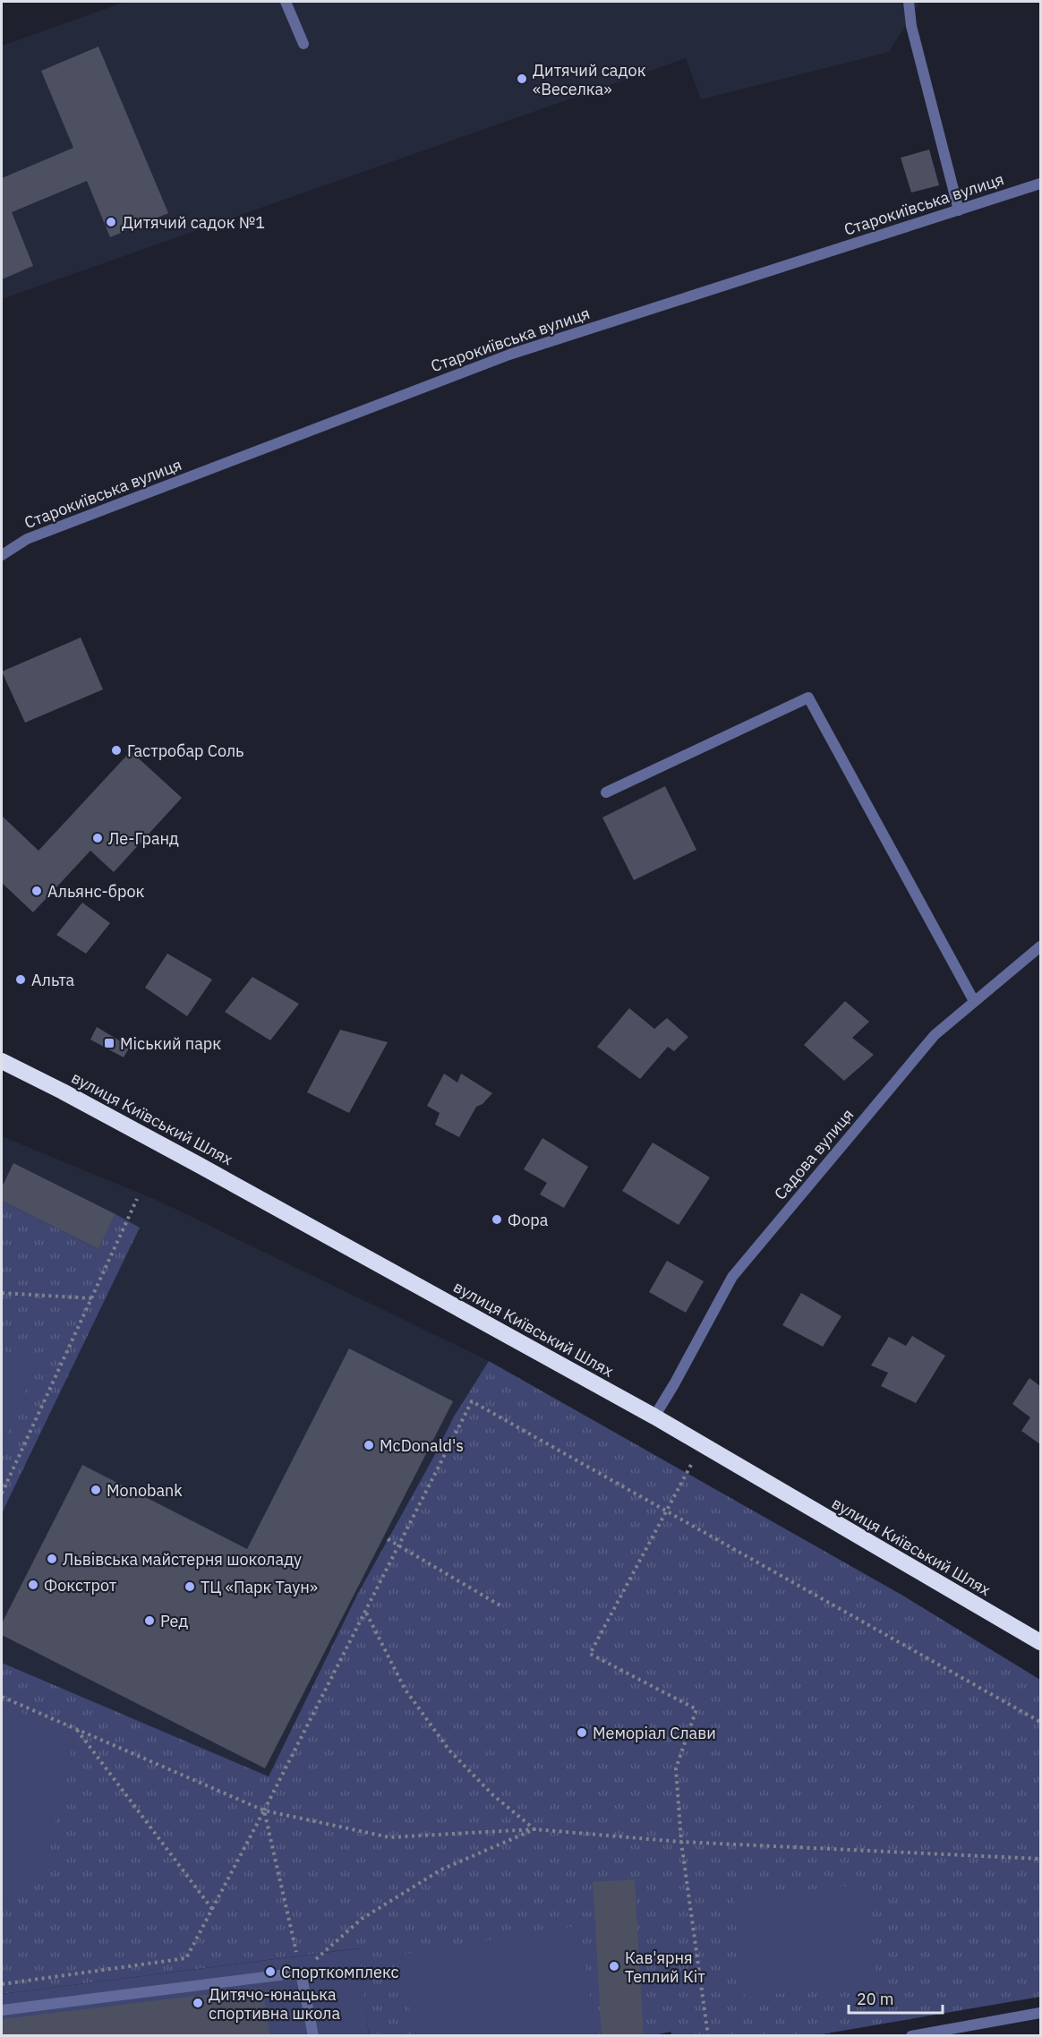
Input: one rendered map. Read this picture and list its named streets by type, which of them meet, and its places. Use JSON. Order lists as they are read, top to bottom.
{
  "streets": {
    "highway": ["вулиця Київський Шлях"],
    "street": ["Старокиївська вулиця", "Садова вулиця"]
  },
  "crossings": [
    ["вулиця Київський Шлях", "Садова вулиця"]
  ],
  "places": {
    "other": [
      "Дитячий садок «Веселка»",
      "Дитячий садок №1",
      "Гастробар Соль",
      "Ле-Гранд",
      "Альянс-брок",
      "Альта",
      "Фора",
      "McDonald's",
      "Monobank",
      "Львівська майстерня шоколаду",
      "Фокстрот",
      "ТЦ «Парк Таун»",
      "Ред",
      "Mеморіал Слави",
      "Кав'ярня Теплий Кіт",
      "Спорткомплекс",
      "Дитячо-юнацька спортивна школа"
    ],
    "transit": ["Міський парк"]
  },
  "scale_bar": "20 m"
}
